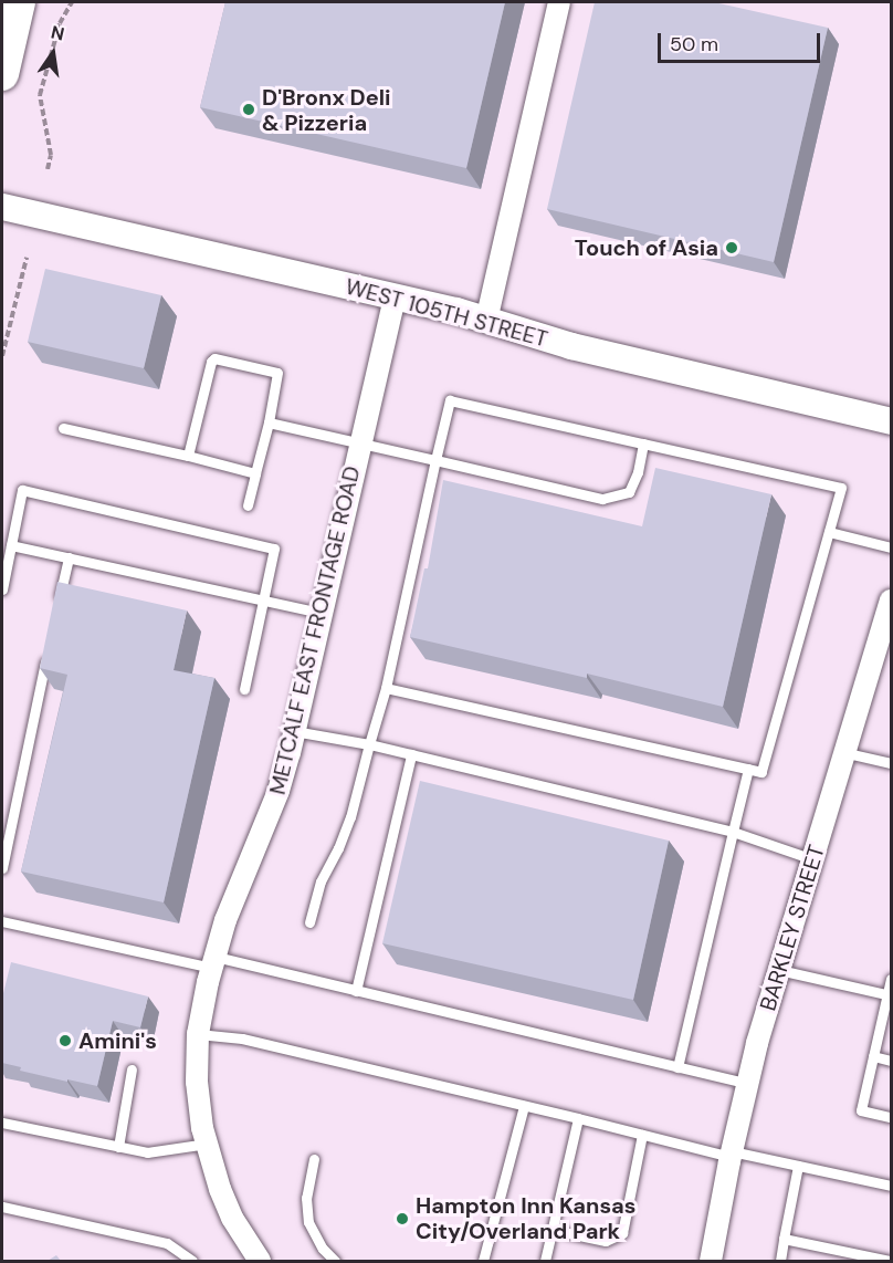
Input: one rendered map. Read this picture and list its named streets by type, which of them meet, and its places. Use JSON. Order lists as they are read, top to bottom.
{
  "streets": {
    "street": ["WEST 105TH STREET", "METCALF EAST FRONTAGE ROAD", "BARKLEY STREET"]
  },
  "crossings": [
    ["WEST 105TH STREET", "METCALF EAST FRONTAGE ROAD"]
  ],
  "places": [
    "D'Bronx Deli & Pizzeria",
    "Touch of Asia",
    "Amini's",
    "Hampton Inn Kansas City/Overland Park"
  ],
  "scale_bar": "50 m",
  "north": "top"
}
